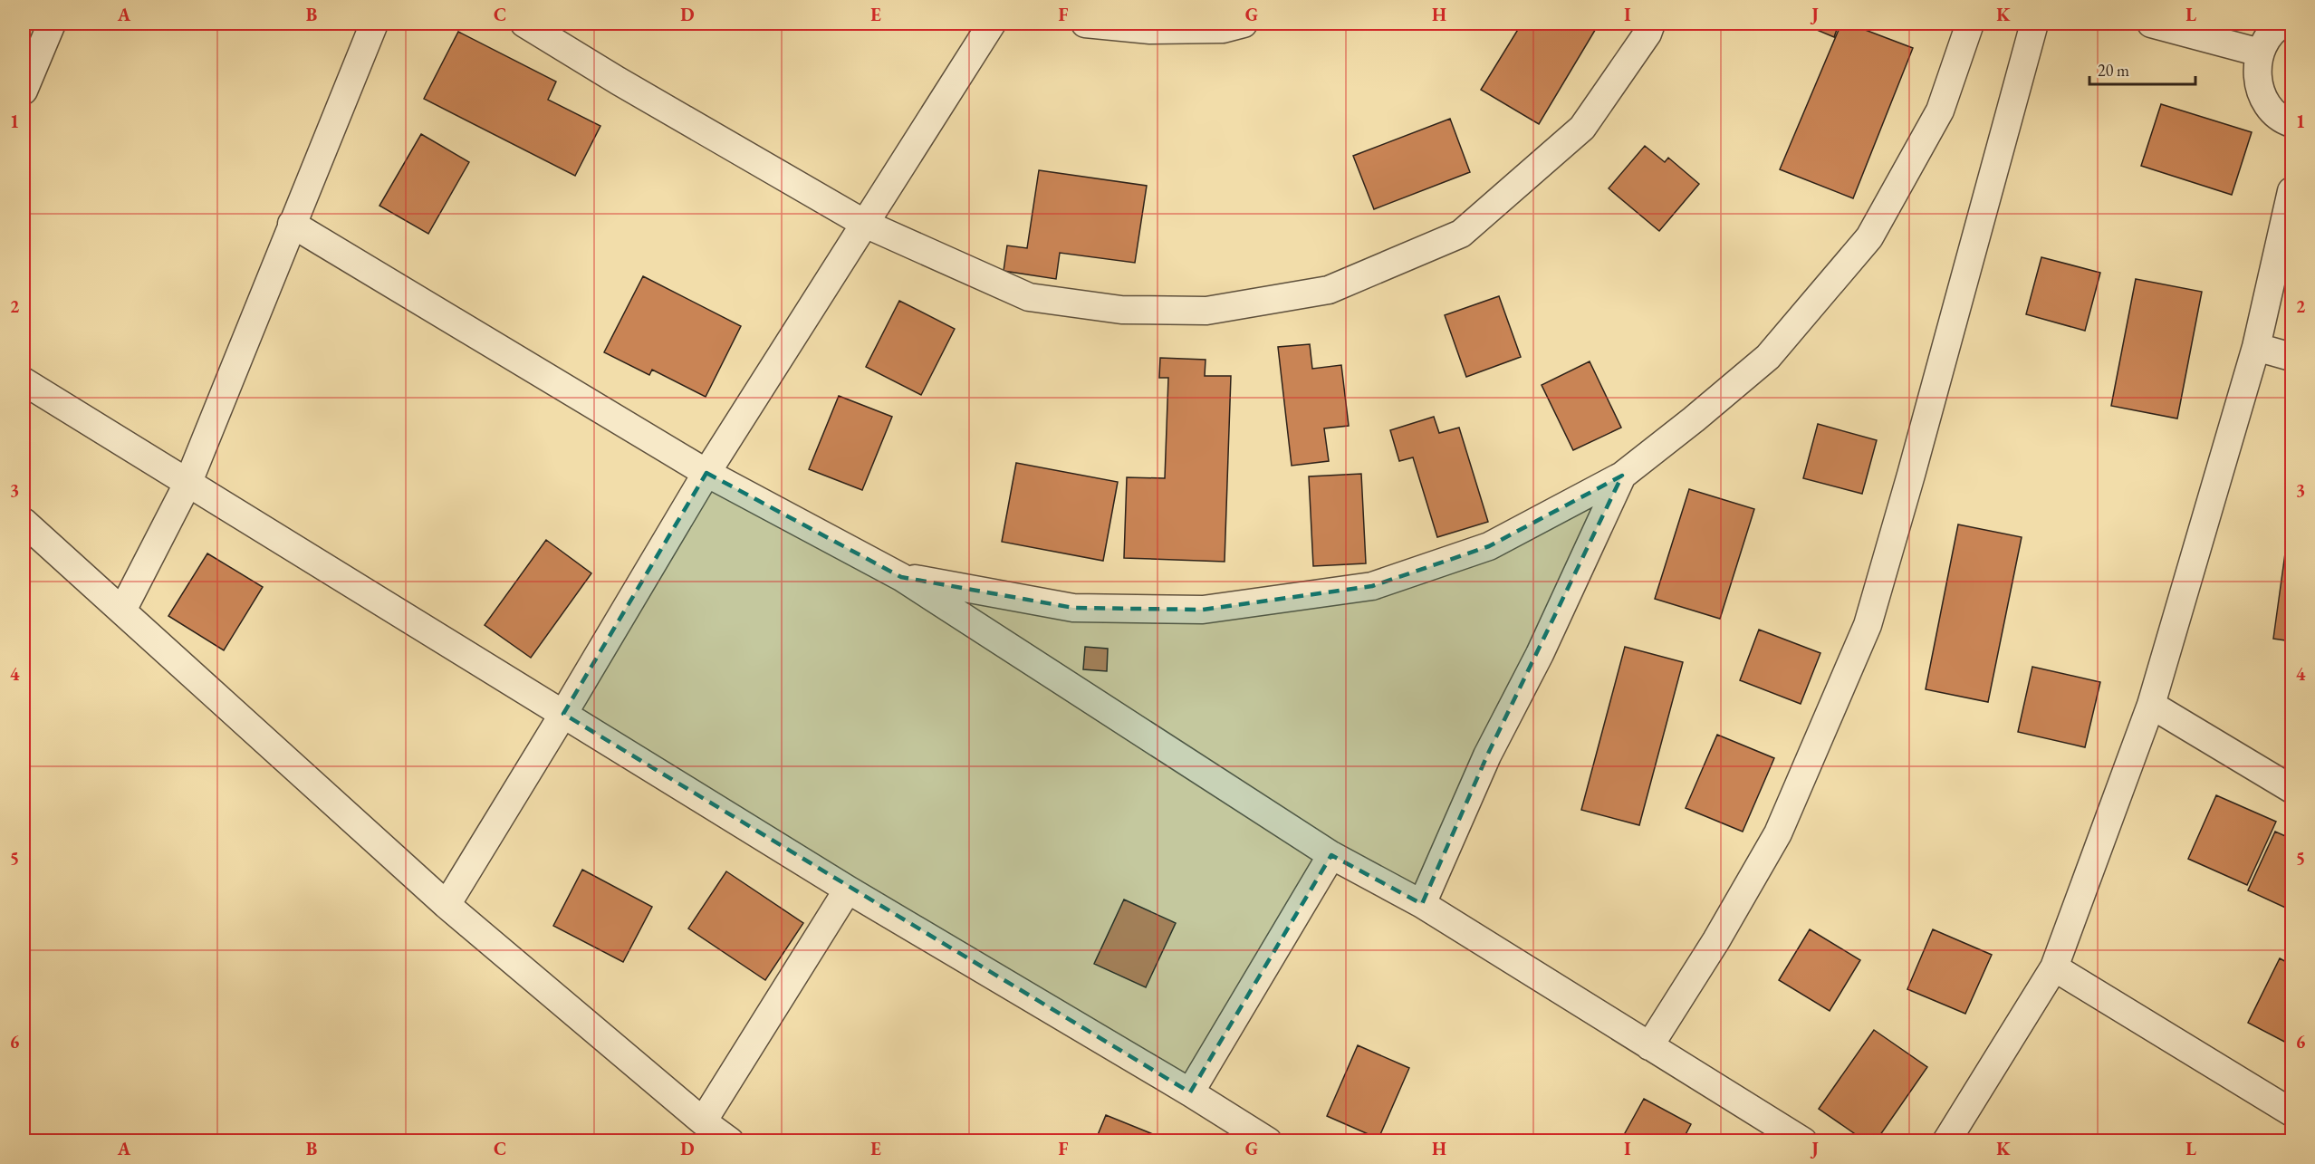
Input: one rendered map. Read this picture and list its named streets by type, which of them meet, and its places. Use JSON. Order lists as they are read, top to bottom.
{
  "scale_bar": "20 m",
  "grid": {
    "columns": [
      "A",
      "B",
      "C",
      "D",
      "E",
      "F",
      "G",
      "H",
      "I",
      "J",
      "K",
      "L"
    ],
    "rows": [
      "1",
      "2",
      "3",
      "4",
      "5",
      "6"
    ]
  }
}
